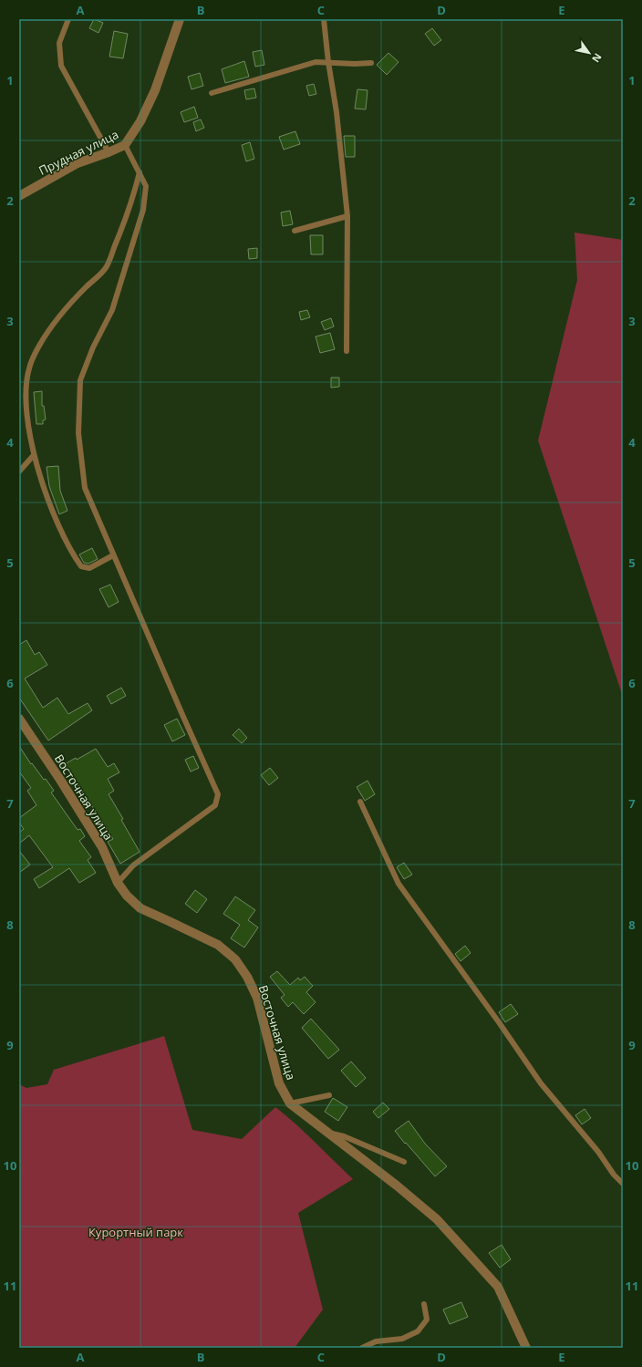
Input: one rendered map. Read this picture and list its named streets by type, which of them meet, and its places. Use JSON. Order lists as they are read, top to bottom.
{
  "streets": {
    "street": ["Прудная улица", "Восточная улица"]
  },
  "parks": ["Курортный парк"],
  "north": "bottom right",
  "grid": {
    "columns": [
      "A",
      "B",
      "C",
      "D",
      "E"
    ],
    "rows": [
      "1",
      "2",
      "3",
      "4",
      "5",
      "6",
      "7",
      "8",
      "9",
      "10",
      "11"
    ]
  }
}
